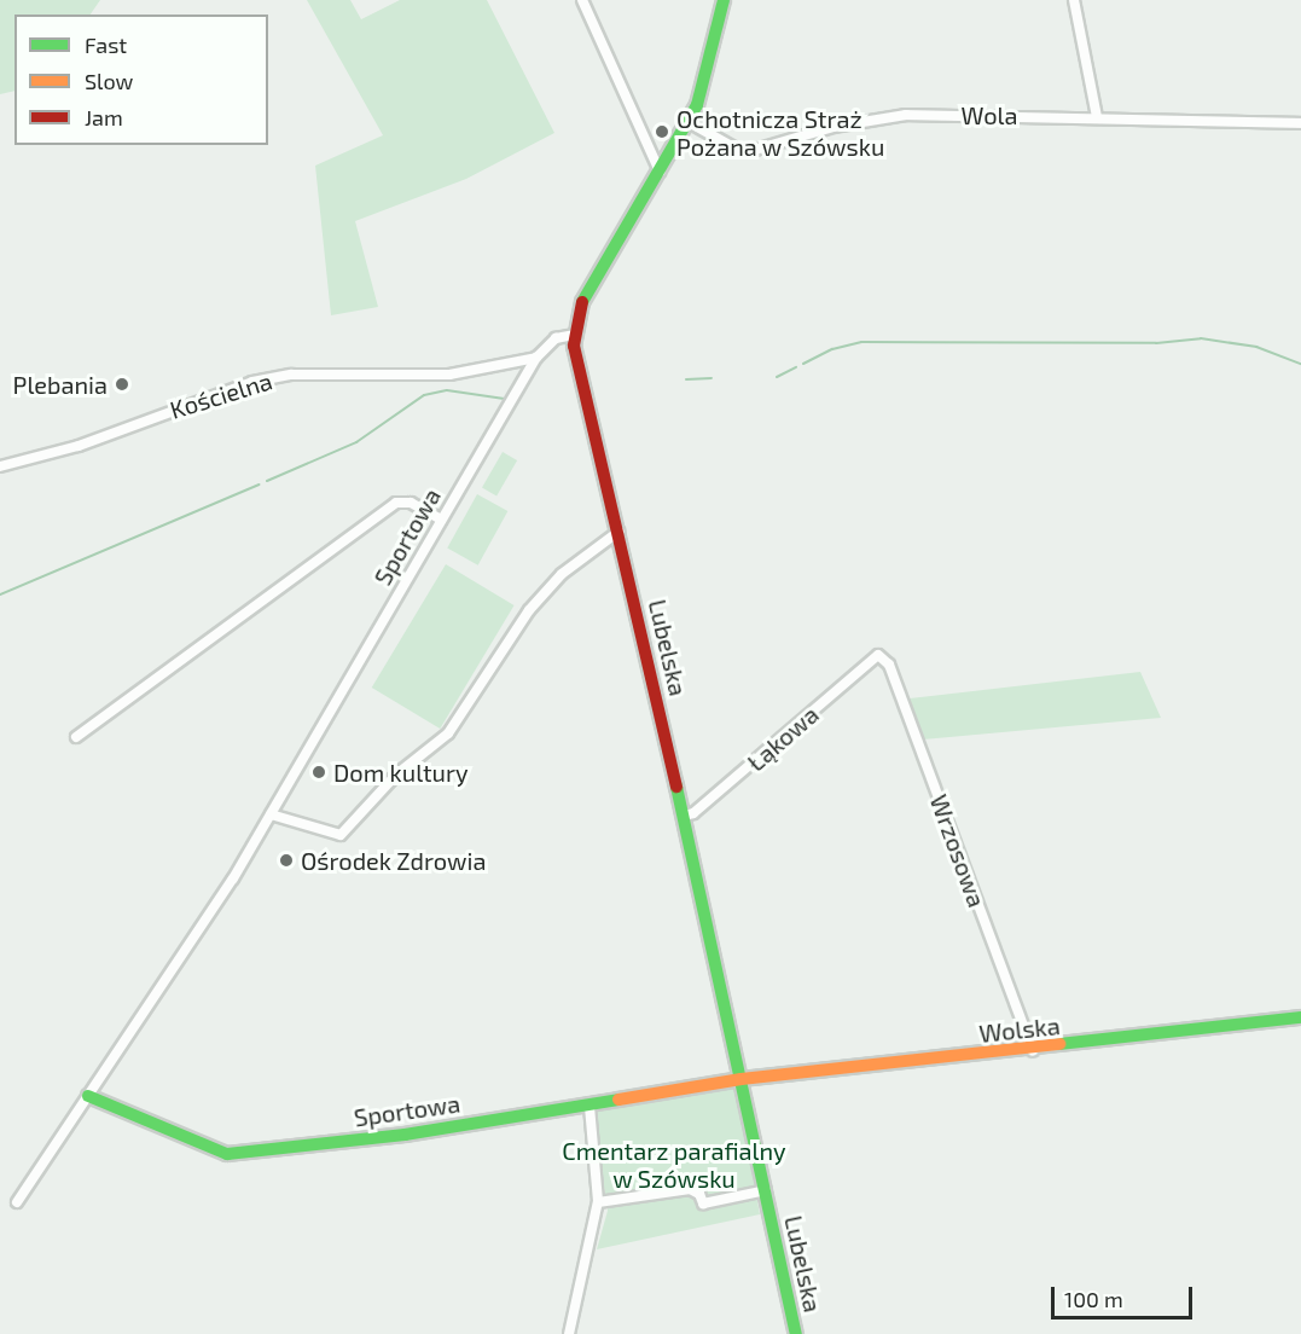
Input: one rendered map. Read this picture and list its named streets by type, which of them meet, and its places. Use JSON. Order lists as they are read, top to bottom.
{
  "streets": {
    "main road": ["Sportowa", "Lubelska", "Wolska"],
    "street": [
      "Wola",
      "Kościelna",
      "Łąkowa",
      "Wrzosowa"
    ]
  },
  "crossings": [
    ["Wola", "Lubelska"],
    ["Kościelna", "Sportowa"],
    ["Sportowa", "Lubelska"],
    ["Sportowa", "Wolska"],
    ["Lubelska", "Łąkowa"],
    ["Lubelska", "Wolska"],
    ["Łąkowa", "Wrzosowa"],
    ["Wrzosowa", "Wolska"]
  ],
  "parks": ["Cmentarz parafialny w Szówsku"],
  "places": [
    "Ochotnicza Straż Pożana w Szówsku",
    "Plebania",
    "Dom kultury",
    "Ośrodek Zdrowia"
  ],
  "legend": ["Fast", "Slow", "Jam"],
  "scale_bar": "100 m"
}
